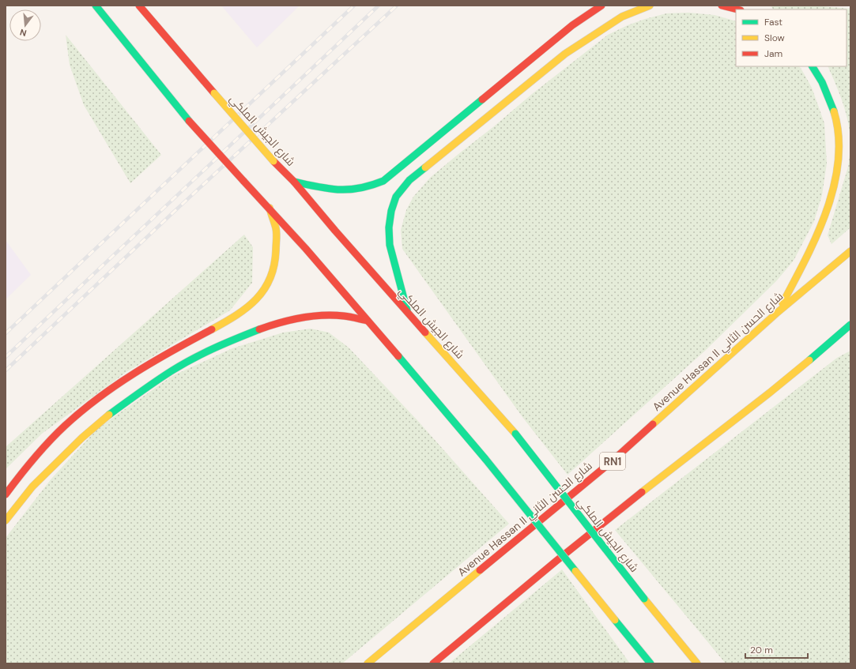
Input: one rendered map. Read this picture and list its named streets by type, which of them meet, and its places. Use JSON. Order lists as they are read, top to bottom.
{
  "streets": {
    "main road": ["شارع الجيش الملكي", "Avenue Hassan II شارع الحسن الثاني", "RN1"]
  },
  "legend": ["Fast", "Slow", "Jam"],
  "scale_bar": "20 m",
  "north": "bottom"
}
